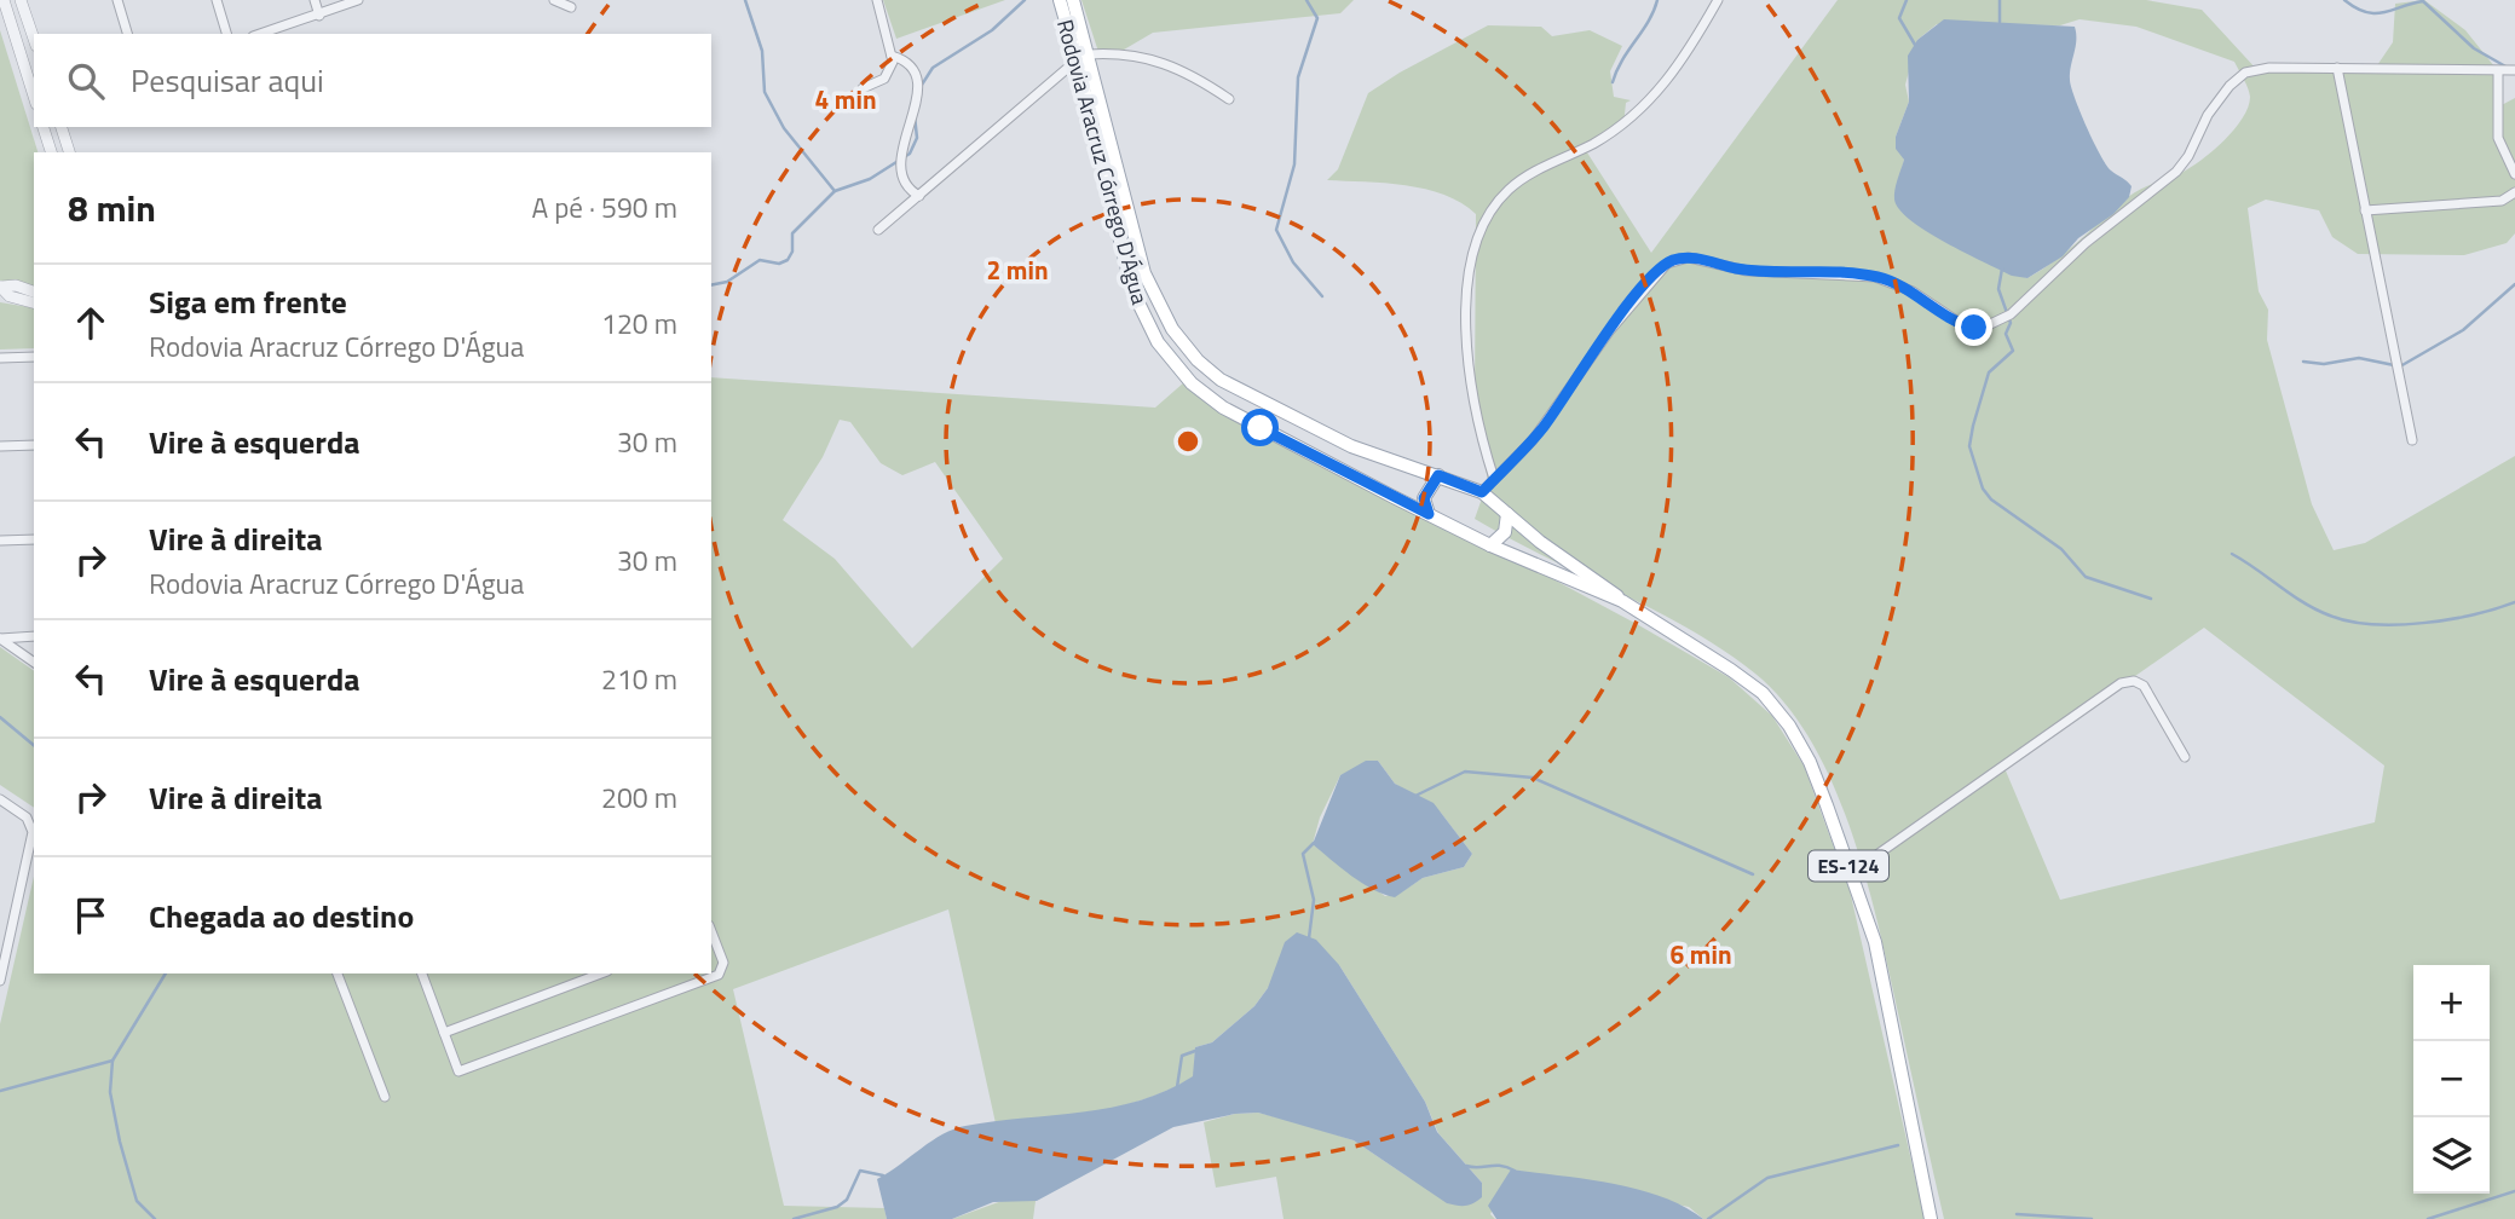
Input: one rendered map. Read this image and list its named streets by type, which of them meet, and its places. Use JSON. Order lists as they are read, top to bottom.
{
  "streets": {
    "main road": ["Rodovia Aracruz Córrego D'Água", "ES-124"]
  },
  "page": {
    "search": "Pesquisar aqui",
    "heading": ["8 min", "A pé · 590 m"],
    "list": [
      ["Siga em frente", "Rodovia Aracruz Córrego D'Água", "120 m"],
      ["Vire à esquerda", "30 m"],
      ["Vire à direita", "Rodovia Aracruz Córrego D'Água", "30 m"],
      ["Vire à esquerda", "210 m"],
      ["Vire à direita", "200 m"],
      "Chegada ao destino"
    ],
    "map_buttons": ["+", "−"]
  },
  "rings": ["4 min", "2 min", "6 min"]
}
